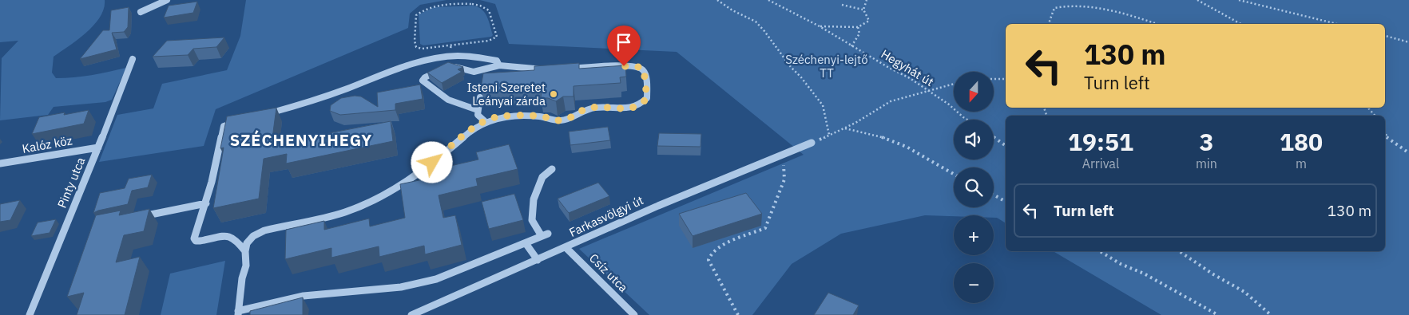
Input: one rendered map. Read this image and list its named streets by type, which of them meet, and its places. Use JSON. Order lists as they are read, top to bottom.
{
  "streets": {
    "street": [
      "Kalóz köz",
      "Pinty utca",
      "Farkasvölgyi út",
      "Csíz utca"
    ],
    "path": ["Hegyhát út"]
  },
  "crossings": [
    ["Kalóz köz", "Pinty utca"],
    ["Farkasvölgyi út", "Csíz utca"]
  ],
  "districts": ["SZÉCHENYIHEGY"],
  "parks": ["Széchenyi-lejtő TT"],
  "places": ["Isteni Szeretet Leányai zárda"],
  "north": "bottom",
  "page": {
    "turn": ["130 m", "Turn left"],
    "map_buttons": ["+", "−"],
    "eta": [
      "19:51",
      "Arrival",
      "3",
      "min",
      "180",
      "m"
    ],
    "list": [
      {
        "name": "Turn left",
        "value": "130 m"
      }
    ]
  }
}
